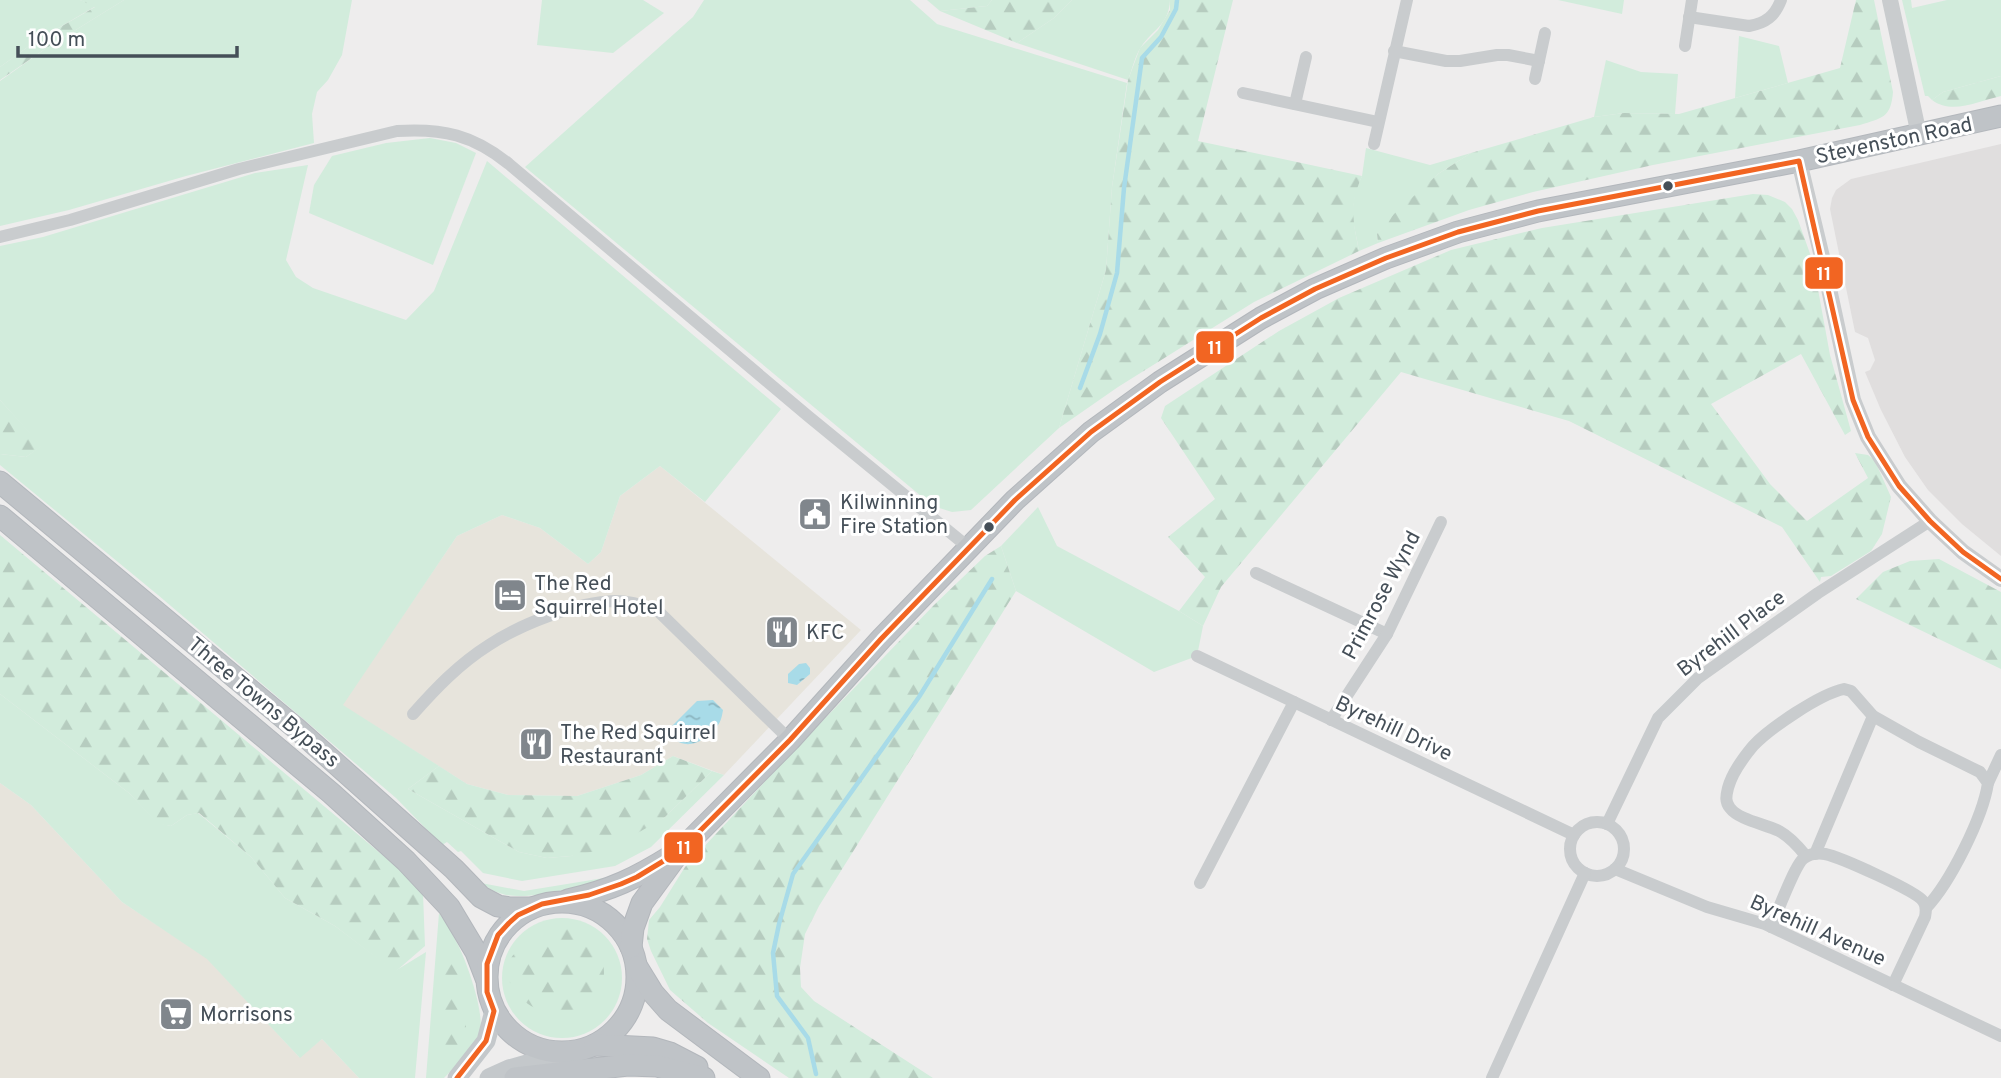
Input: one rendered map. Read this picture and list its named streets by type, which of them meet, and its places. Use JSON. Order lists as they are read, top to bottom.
{
  "streets": {
    "highway": ["Stevenston Road", "Three Towns Bypass"],
    "street": [
      "Primrose Wynd",
      "Byrehill Place",
      "Byrehill Drive",
      "Byrehill Avenue"
    ]
  },
  "crossings": [
    ["Primrose Wynd", "Byrehill Drive"],
    ["Byrehill Place", "Byrehill Drive"],
    ["Byrehill Place", "Byrehill Avenue"],
    ["Byrehill Drive", "Byrehill Avenue"]
  ],
  "places": {
    "public building": ["Kilwinning Fire Station"],
    "hotel": ["The Red Squirrel Hotel"],
    "restaurant": ["KFC", "The Red Squirrel Restaurant"],
    "supermarket": ["Morrisons"]
  },
  "lines": ["transit line 11"],
  "scale_bar": "100 m"
}
